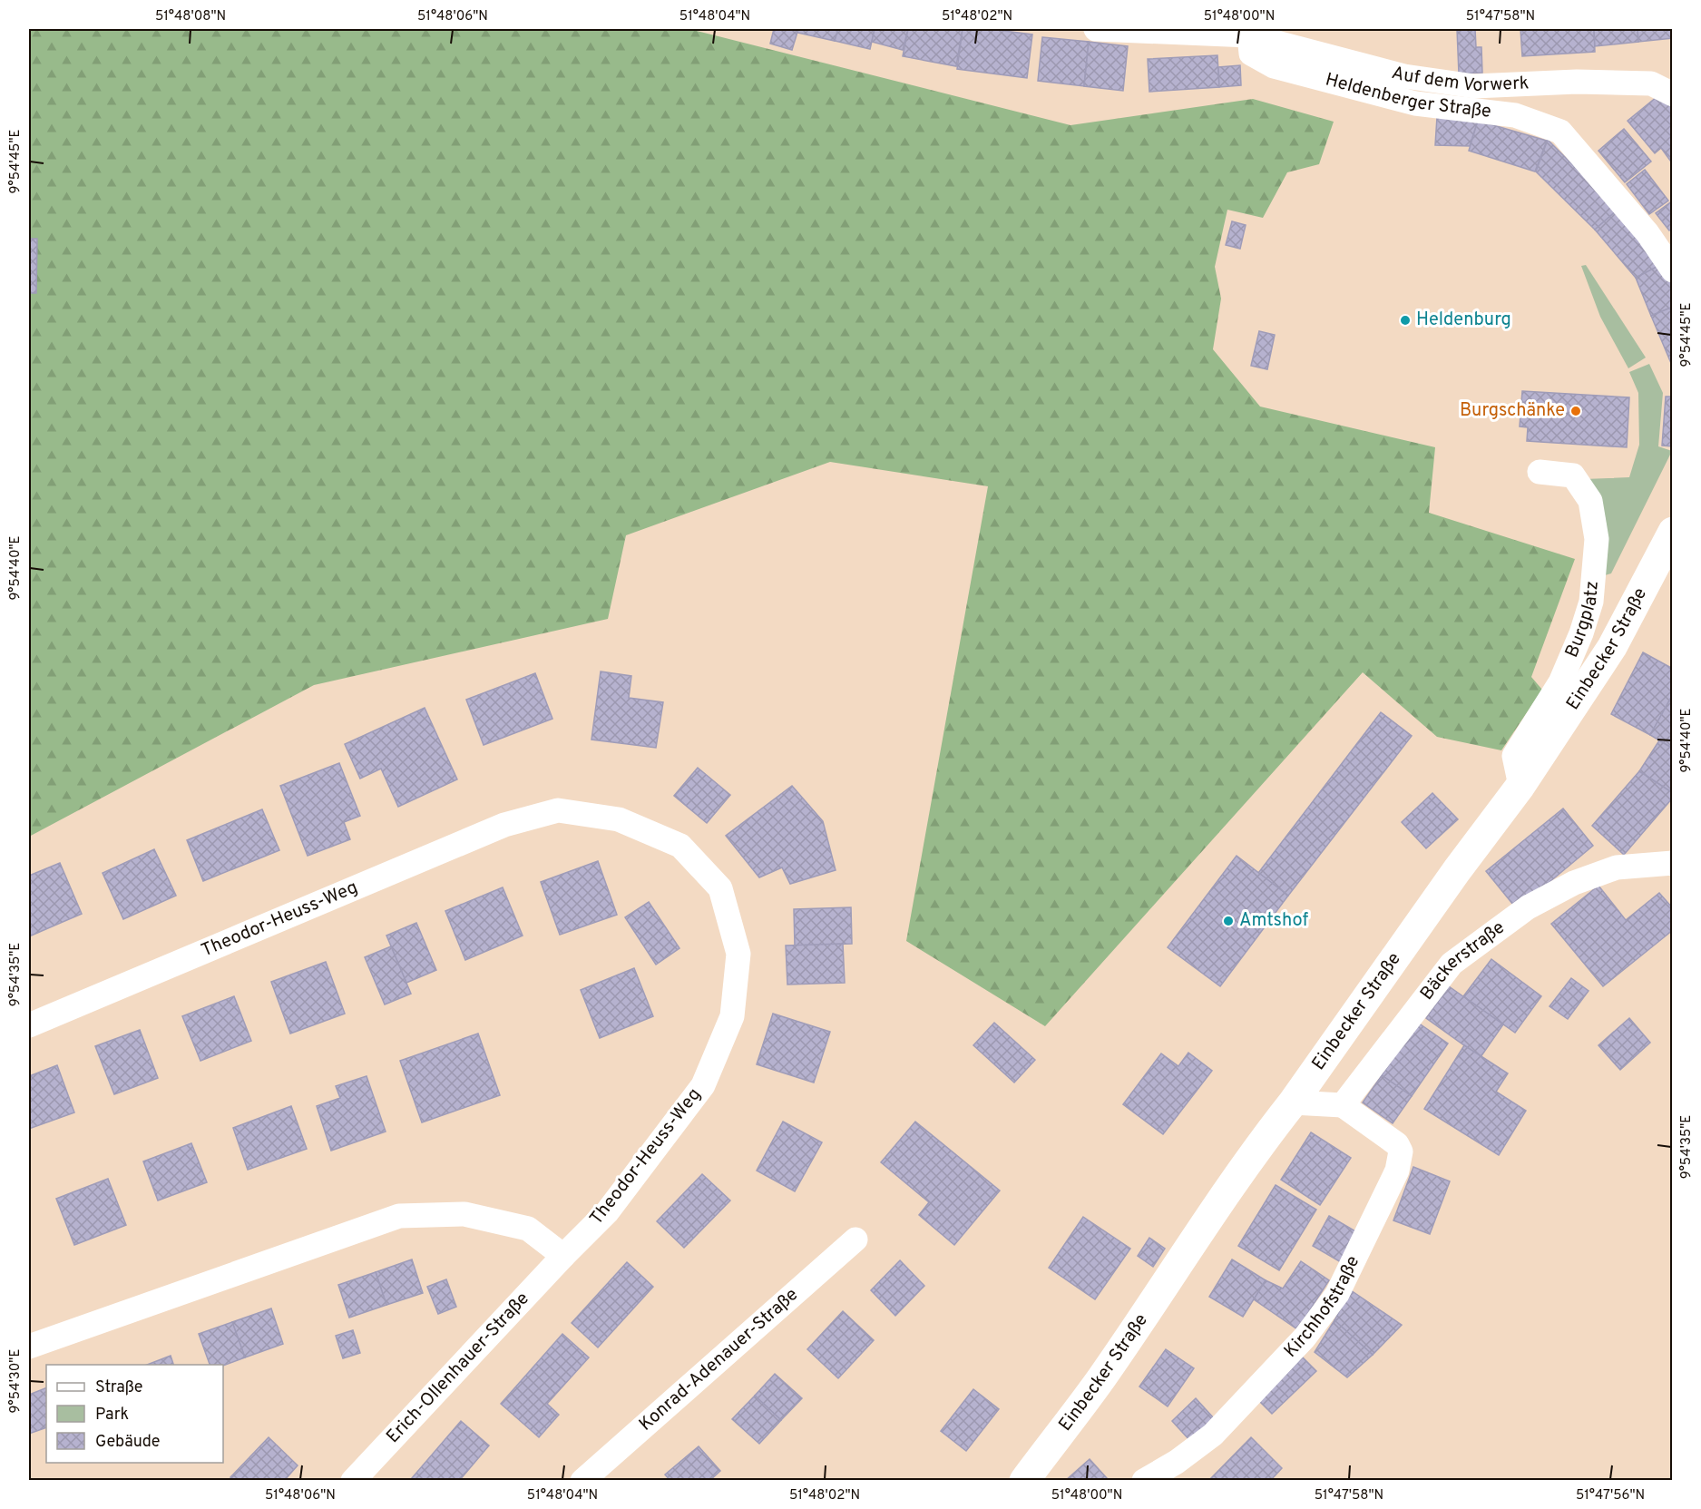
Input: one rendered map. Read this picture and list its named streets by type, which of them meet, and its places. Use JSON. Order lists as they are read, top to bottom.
{
  "streets": {
    "street": [
      "Auf dem Vorwerk",
      "Heldenberger Straße",
      "Burgplatz",
      "Einbecker Straße",
      "Theodor-Heuss-Weg",
      "Bäckerstraße",
      "Kirchhofstraße",
      "Konrad-Adenauer-Straße",
      "Erich-Ollenhauer-Straße"
    ]
  },
  "crossings": [
    ["Auf dem Vorwerk", "Heldenberger Straße"],
    ["Burgplatz", "Einbecker Straße"],
    ["Theodor-Heuss-Weg", "Erich-Ollenhauer-Straße"],
    ["Bäckerstraße", "Kirchhofstraße"]
  ],
  "places": ["Heldenburg", "Burgschänke", "Amtshof"],
  "legend": ["Straße", "Park", "Gebäude"],
  "coordinates": [
    "51°48'08\"N",
    "51°48'06\"N",
    "51°48'04\"N",
    "51°48'02\"N",
    "51°48'00\"N",
    "51°47'58\"N",
    "9°54'45\"E",
    "9°54'40\"E",
    "9°54'35\"E",
    "9°54'30\"E",
    "51°47'56\"N"
  ]
}
